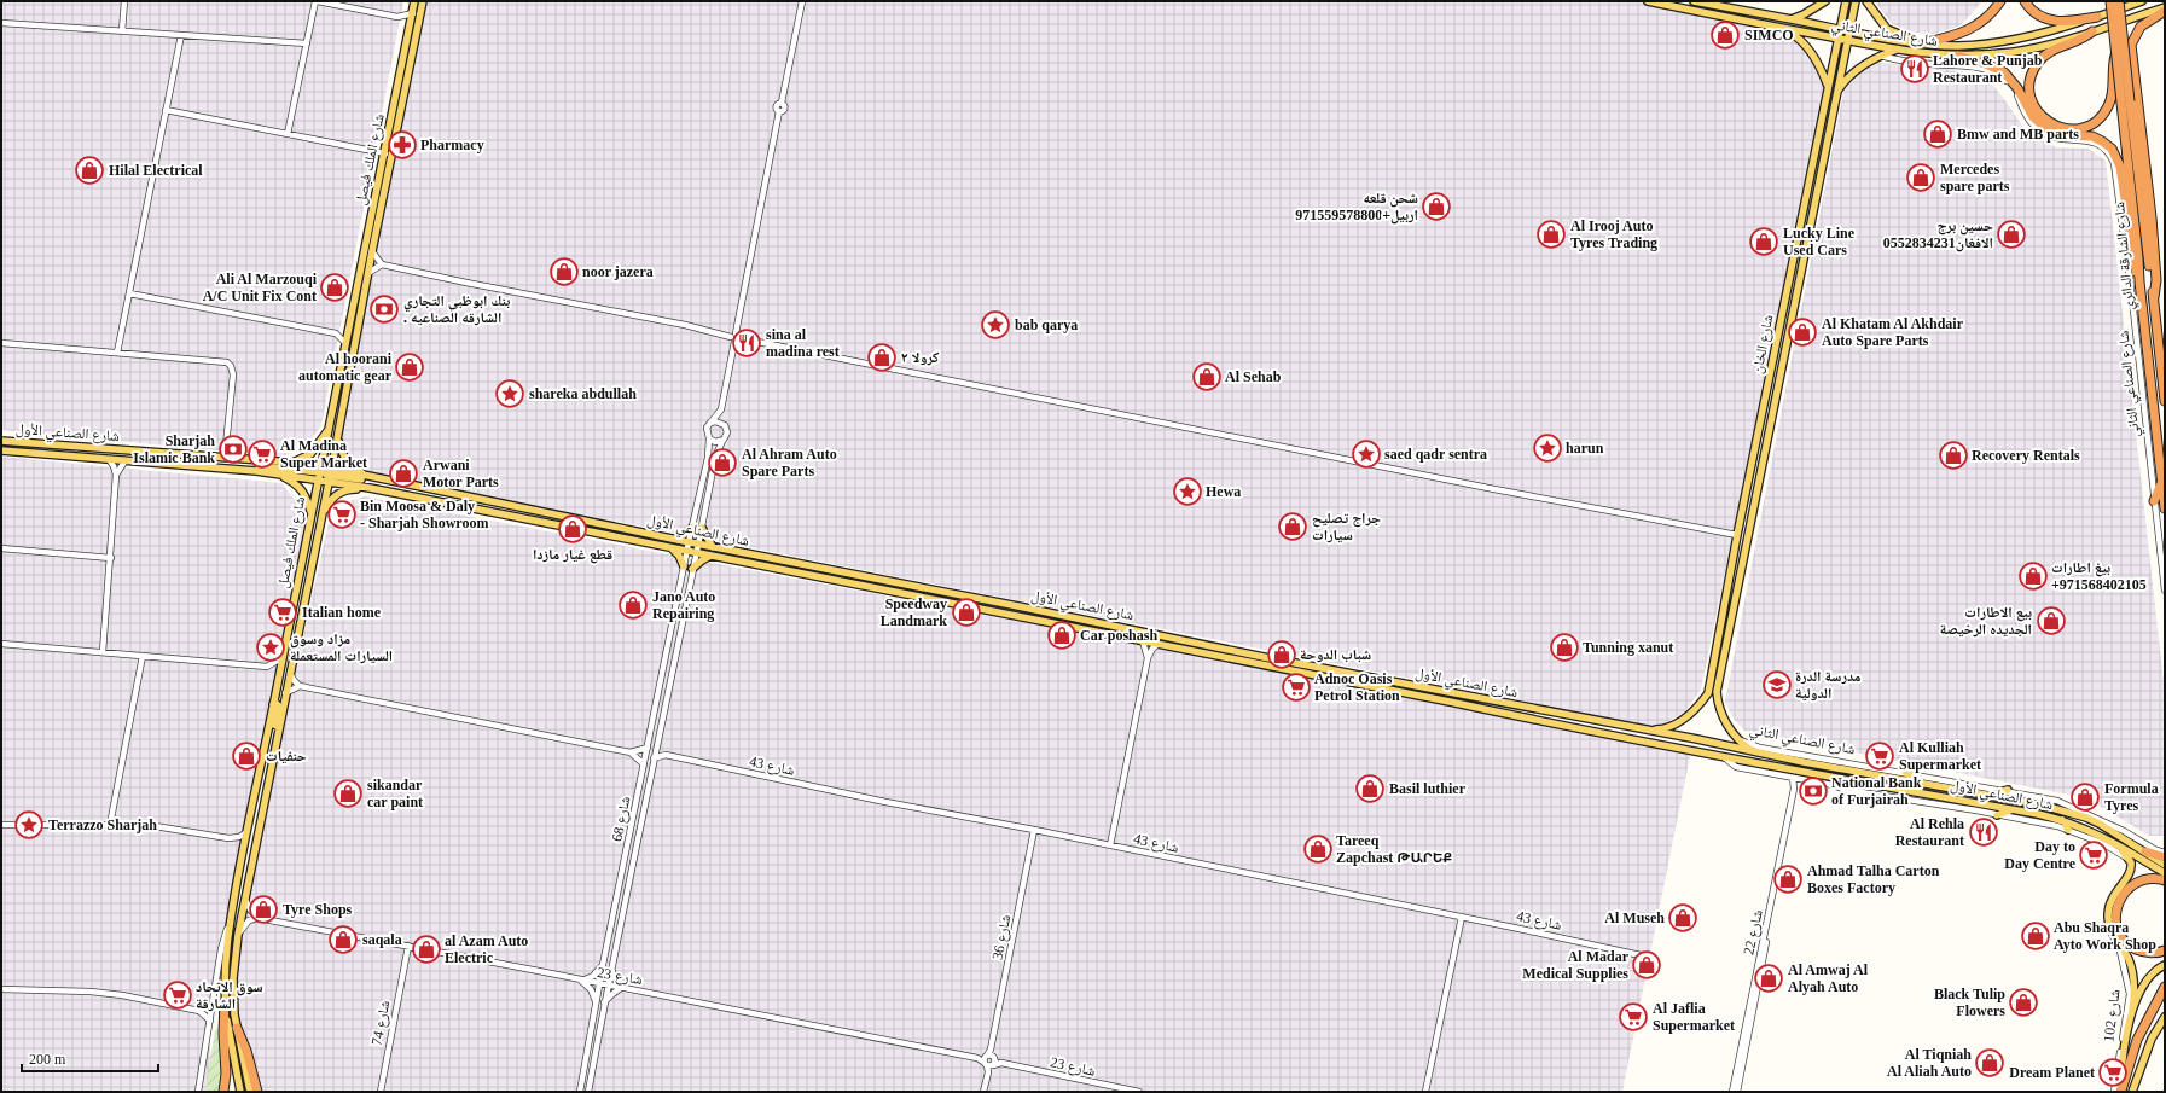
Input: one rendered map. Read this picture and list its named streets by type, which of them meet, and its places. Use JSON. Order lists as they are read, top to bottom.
{
  "streets": {
    "highway": ["شارع الشارقة الدائري", "شارع 102"],
    "main road": [
      "شارع الصناعي الثاني",
      "شارع الملك فيصل",
      "شارع الخان",
      "شارع الصناعي الأول"
    ],
    "street": [
      "شارع 43",
      "شارع 68",
      "شارع 22",
      "شارع 36",
      "شارع 23",
      "شارع 74"
    ]
  },
  "crossings": [
    ["شارع الصناعي الثاني", "شارع الخان"],
    ["شارع الملك فيصل", "شارع الصناعي الأول"],
    ["شارع الخان", "شارع الصناعي الأول"],
    ["شارع الصناعي الأول", "شارع 68"],
    ["شارع 43", "شارع 68"],
    ["شارع 43", "شارع 36"],
    ["شارع 68", "شارع 23"],
    ["شارع 36", "شارع 23"],
    ["شارع 23", "شارع 74"]
  ],
  "places": {
    "shop": [
      "SIMCO",
      "Bmw and MB parts",
      "Hilal Electrical",
      "Mercedes spare parts",
      "شحن قلعه اربيل+971559578800",
      "Al Irooj Auto Tyres Trading",
      "حسين برج الافغان0552834231",
      "Lucky Line Used Cars",
      "noor jazera",
      "Ali Al Marzouqi A/C Unit Fix Cont",
      "Al Khatam Al Akhdair Auto Spare Parts",
      "كرولا ٢",
      "Al hoorani automatic gear",
      "Al Sehab",
      "Recovery Rentals",
      "Al Ahram Auto Spare Parts",
      "Arwani Motor Parts",
      "جراج تصليح سيارات",
      "قطع غيار مازدا",
      "بيغ اطارات +971568402105",
      "Jano Auto Repairing",
      "Speedway Landmark",
      "بيع الاطارات الجديده الرخيصة",
      "Car poshash",
      "Tunning xanut",
      "شباب الدوحة",
      "حنفيات",
      "Basil luthier",
      "sikandar car paint",
      "Formula Tyres",
      "Tareeq Zapchast ԹԱՐԵՔ",
      "Ahmad Talha Carton Boxes Factory",
      "Tyre Shops",
      "Al Museh",
      "Abu Shaqra Ayto Work Shop",
      "saqala",
      "al Azam Auto Electric",
      "Al Madar Medical Supplies",
      "Al Amwaj Al Alyah Auto",
      "Black Tulip Flowers",
      "Al Tiqniah Al Aliah Auto"
    ],
    "restaurant": ["Lahore & Punjab Restaurant", "sina al madina rest", "Al Rehla Restaurant"],
    "pharmacy": ["Pharmacy"],
    "bank": ["بنك ابوظبي التجاري . الشارقه الصناعيه", "Sharjah Islamic Bank", "National Bank of Furjairah"],
    "place": [
      "bab qarya",
      "shareka abdullah",
      "harun",
      "saed qadr sentra",
      "Hewa",
      "مزاد وسوق السيارات المستعملة",
      "Terrazzo Sharjah"
    ],
    "supermarket": [
      "Al Madina Super Market",
      "Bin Moosa & Daly - Sharjah Showroom",
      "Italian home",
      "Adnoc Oasis Petrol Station",
      "Al Kulliah Supermarket",
      "Day to Day Centre",
      "سوق الاتحاد الشارقة",
      "Al Jaflia Supermarket",
      "Dream Planet"
    ],
    "school or university": ["مدرسة الدرة الدولية"]
  },
  "scale_bar": "200 m"
}
